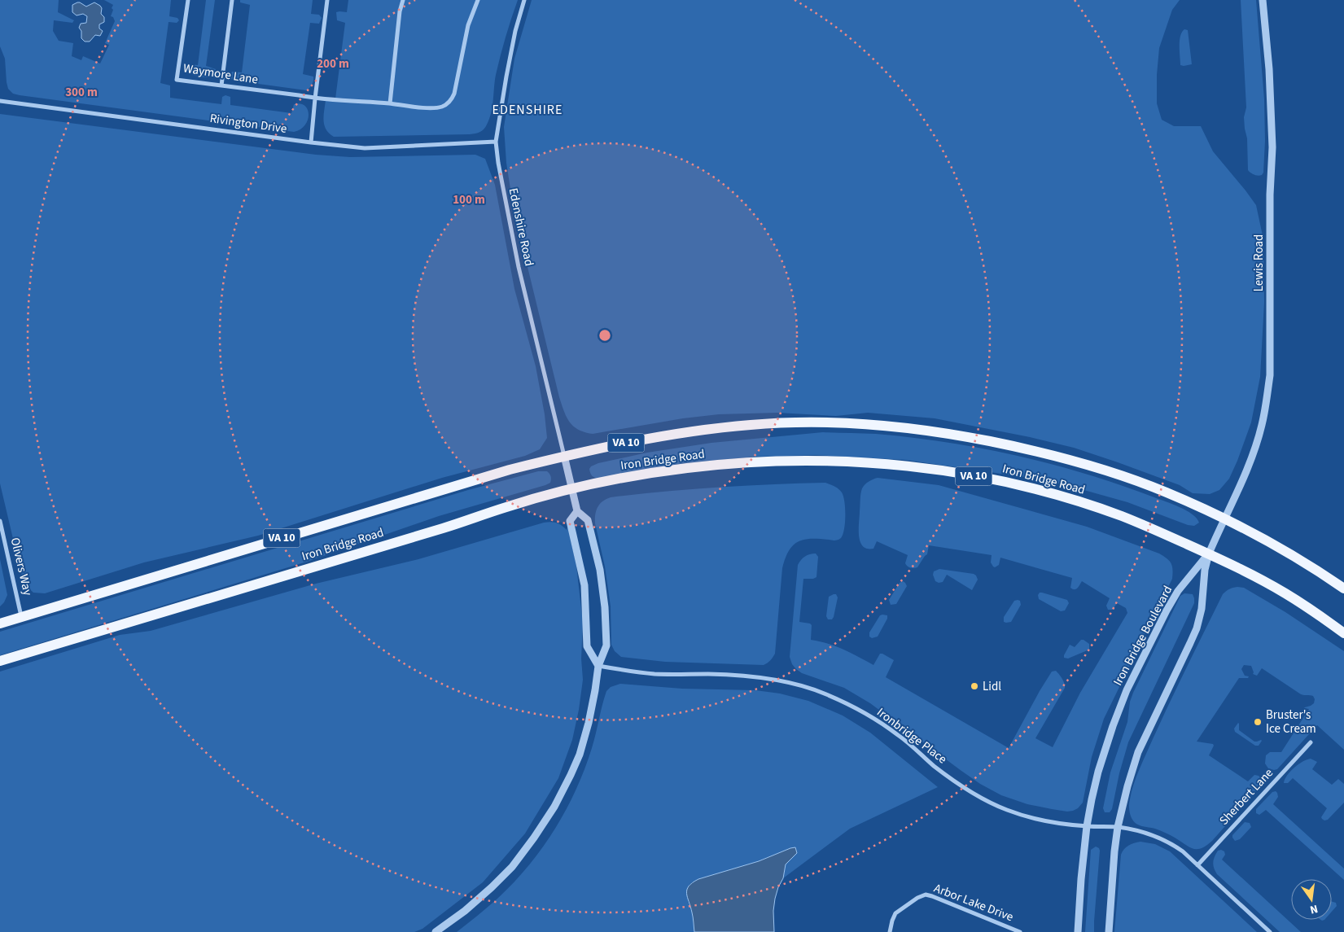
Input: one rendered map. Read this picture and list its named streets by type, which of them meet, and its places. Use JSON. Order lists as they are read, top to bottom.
{
  "streets": {
    "main road": ["VA 10", "Iron Bridge Road"],
    "street": [
      "Waymore Lane",
      "Rivington Drive",
      "Edenshire Road",
      "Lewis Road",
      "Olivers Way",
      "Iron Bridge Boulevard",
      "Ironbridge Place",
      "Sherbert Lane",
      "Arbor Lake Drive"
    ]
  },
  "crossings": [
    ["Rivington Drive", "Edenshire Road"],
    ["Edenshire Road", "Iron Bridge Road"],
    ["Lewis Road", "Iron Bridge Road"],
    ["Lewis Road", "Iron Bridge Boulevard"],
    ["Iron Bridge Road", "Olivers Way"],
    ["Iron Bridge Road", "Iron Bridge Boulevard"],
    ["Iron Bridge Boulevard", "Ironbridge Place"],
    ["Ironbridge Place", "Sherbert Lane"]
  ],
  "districts": ["EDENSHIRE"],
  "places": ["Lidl", "Bruster's Ice Cream"],
  "north": "bottom",
  "rings": ["200 m", "300 m", "100 m"]
}
